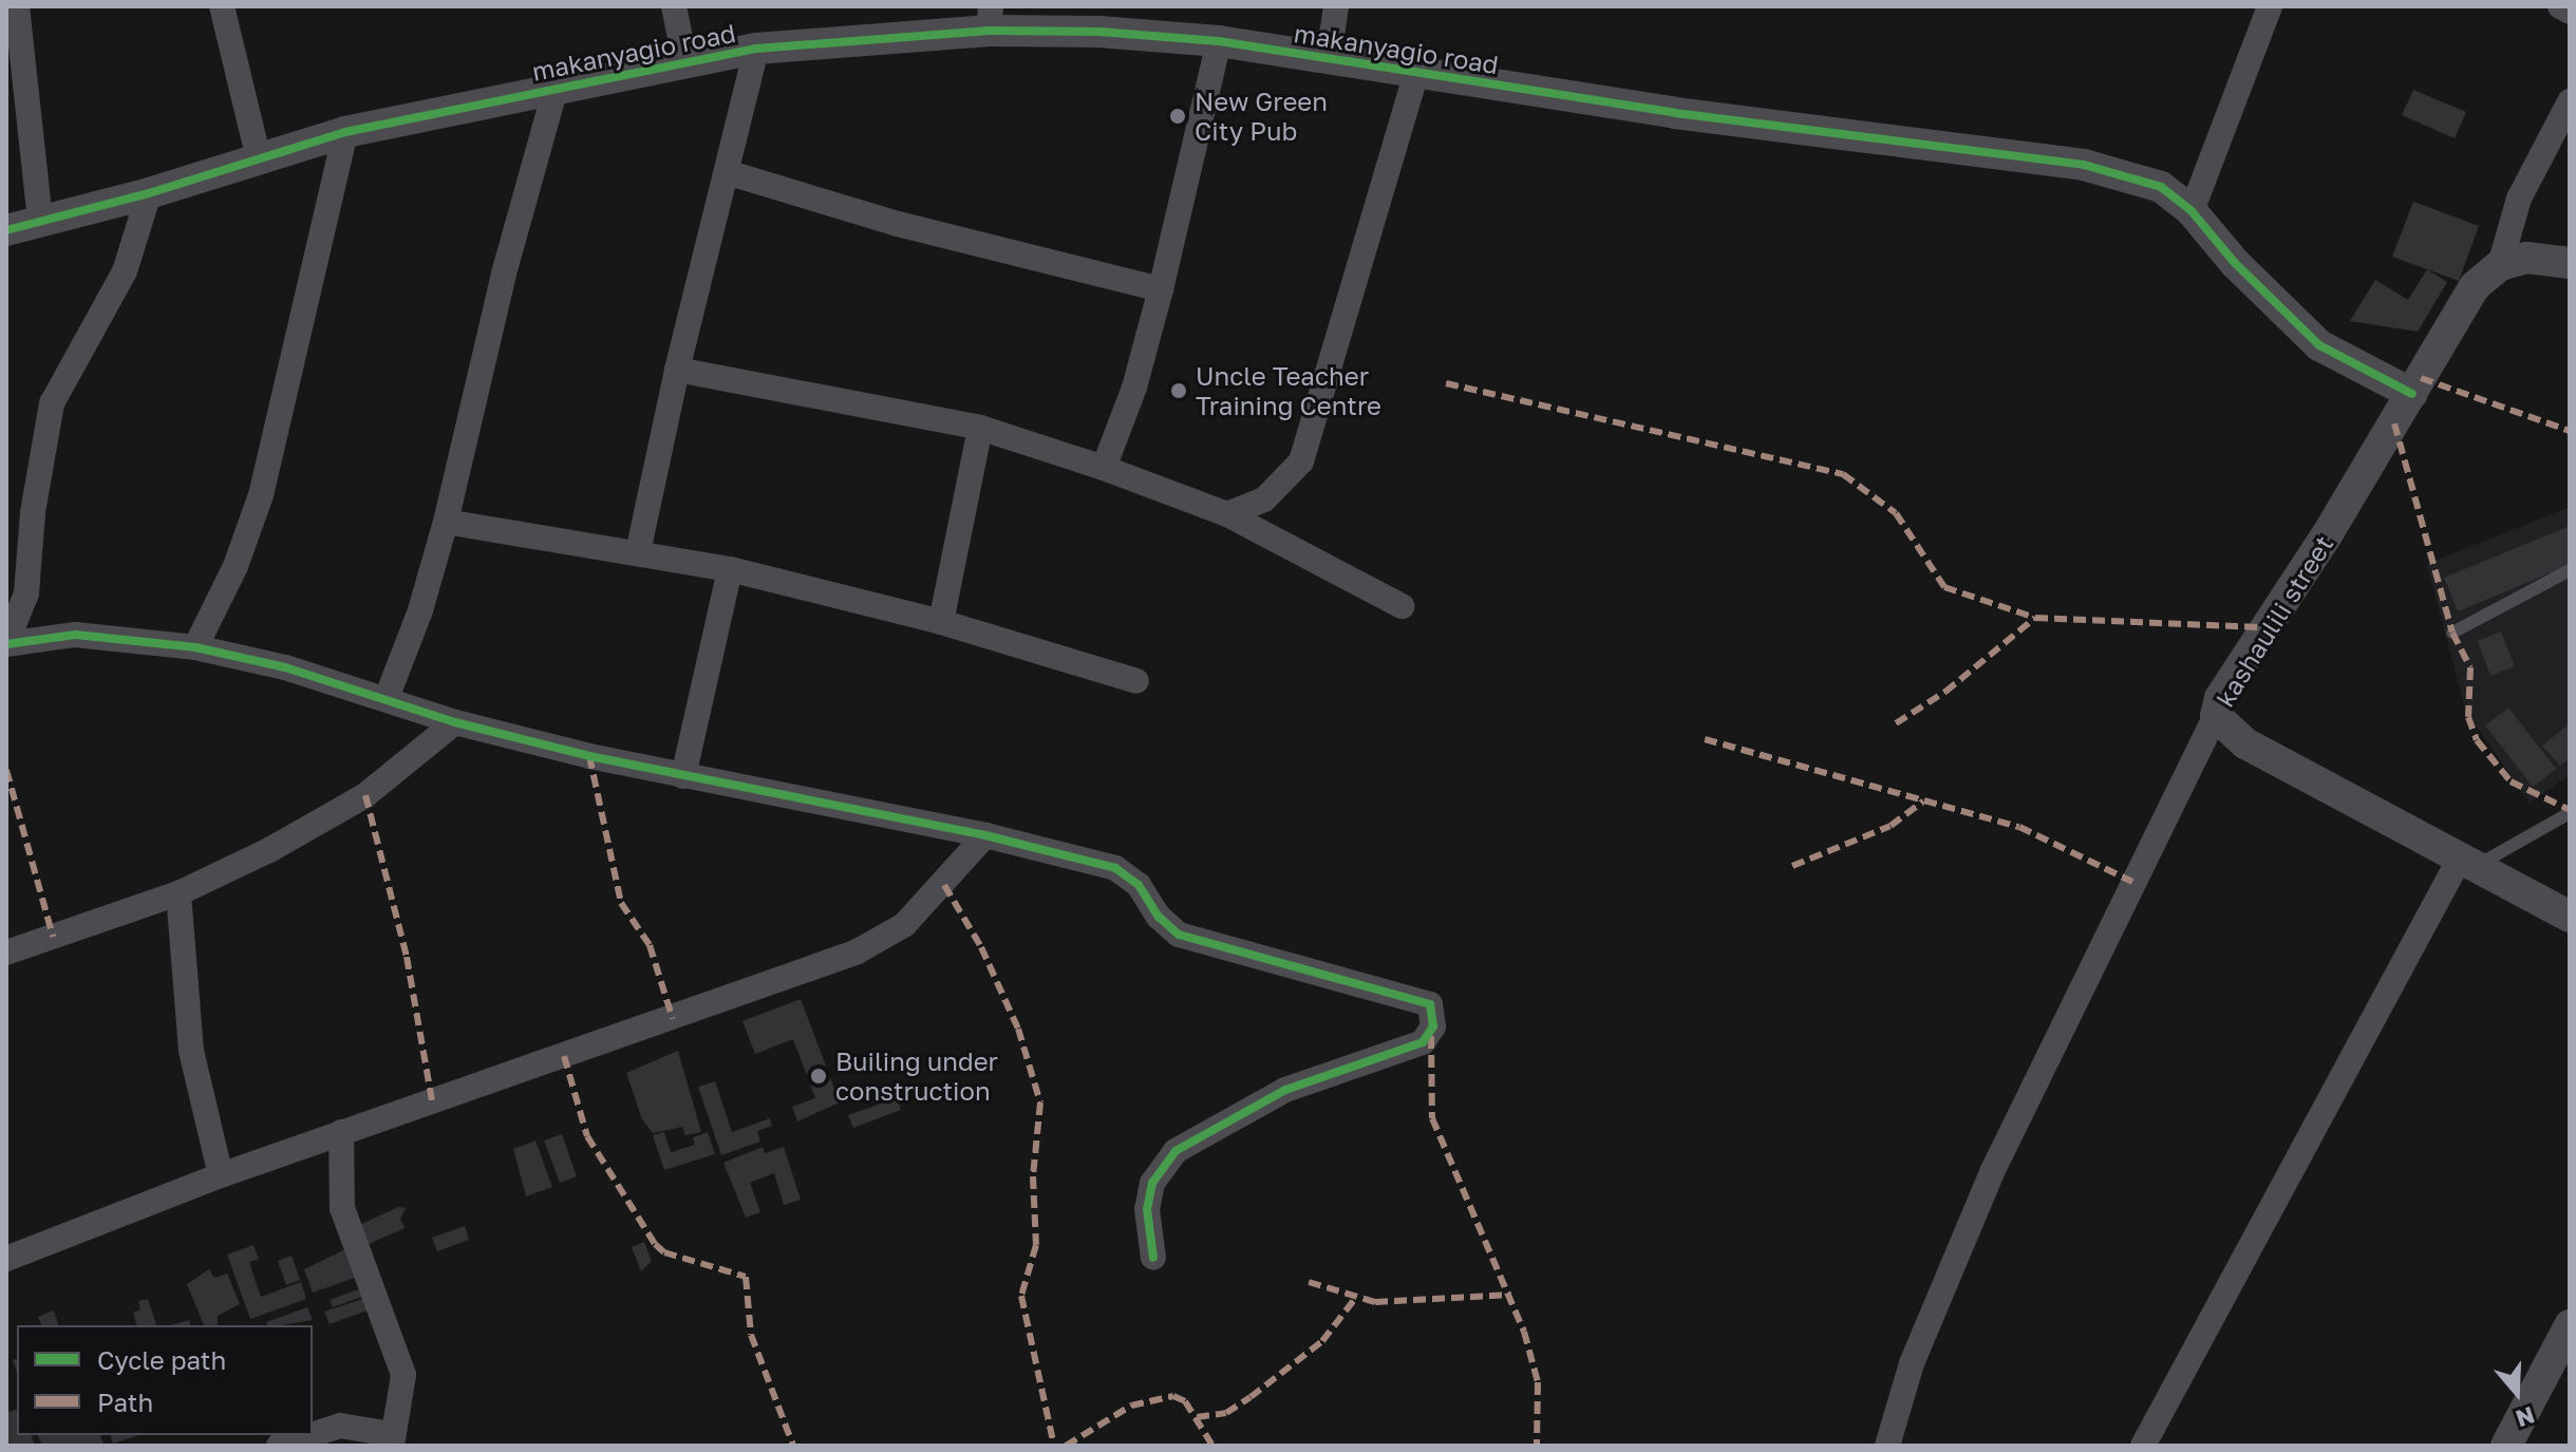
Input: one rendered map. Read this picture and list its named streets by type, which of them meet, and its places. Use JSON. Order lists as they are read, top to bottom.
{
  "streets": {
    "street": ["makanyagio road", "kashaulili street"]
  },
  "crossings": [
    ["makanyagio road", "kashaulili street"]
  ],
  "places": ["New Green City Pub", "Uncle Teacher Training Centre", "Builing under construction"],
  "legend": ["Cycle path", "Path"],
  "north": "bottom"
}
